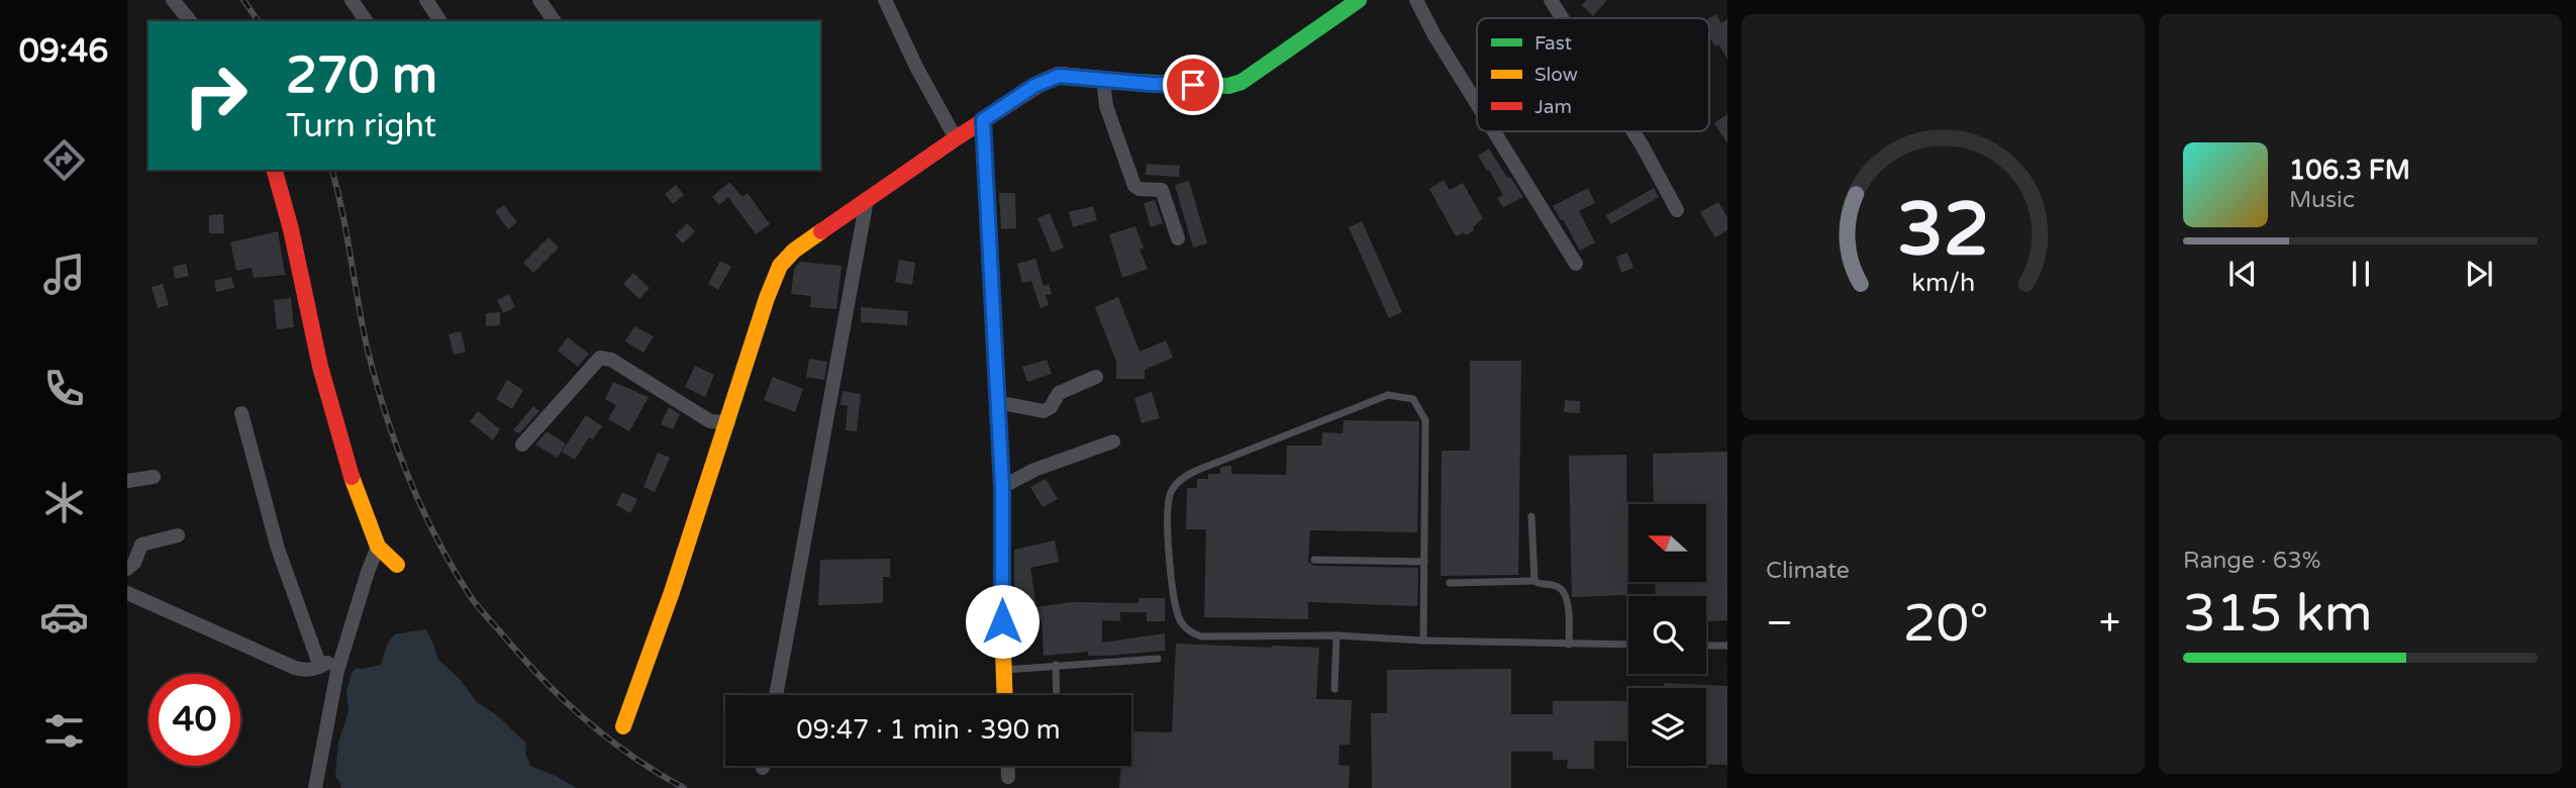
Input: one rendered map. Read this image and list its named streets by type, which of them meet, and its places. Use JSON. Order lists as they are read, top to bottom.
{
  "legend": ["Fast", "Slow", "Jam"],
  "north": "left",
  "page": {
    "tabs": "09:46",
    "turn": ["270 m", "Turn right"],
    "song": ["106.3 FM", "Music"],
    "tile": [
      "Climate",
      ["Range · 63%", "315 km"]
    ],
    "heat": ["−", "20°", "+"],
    "limit": "40",
    "trip": "09:47 · 1 min · 390 m",
    "gauge": ["32", "km/h"]
  }
}
